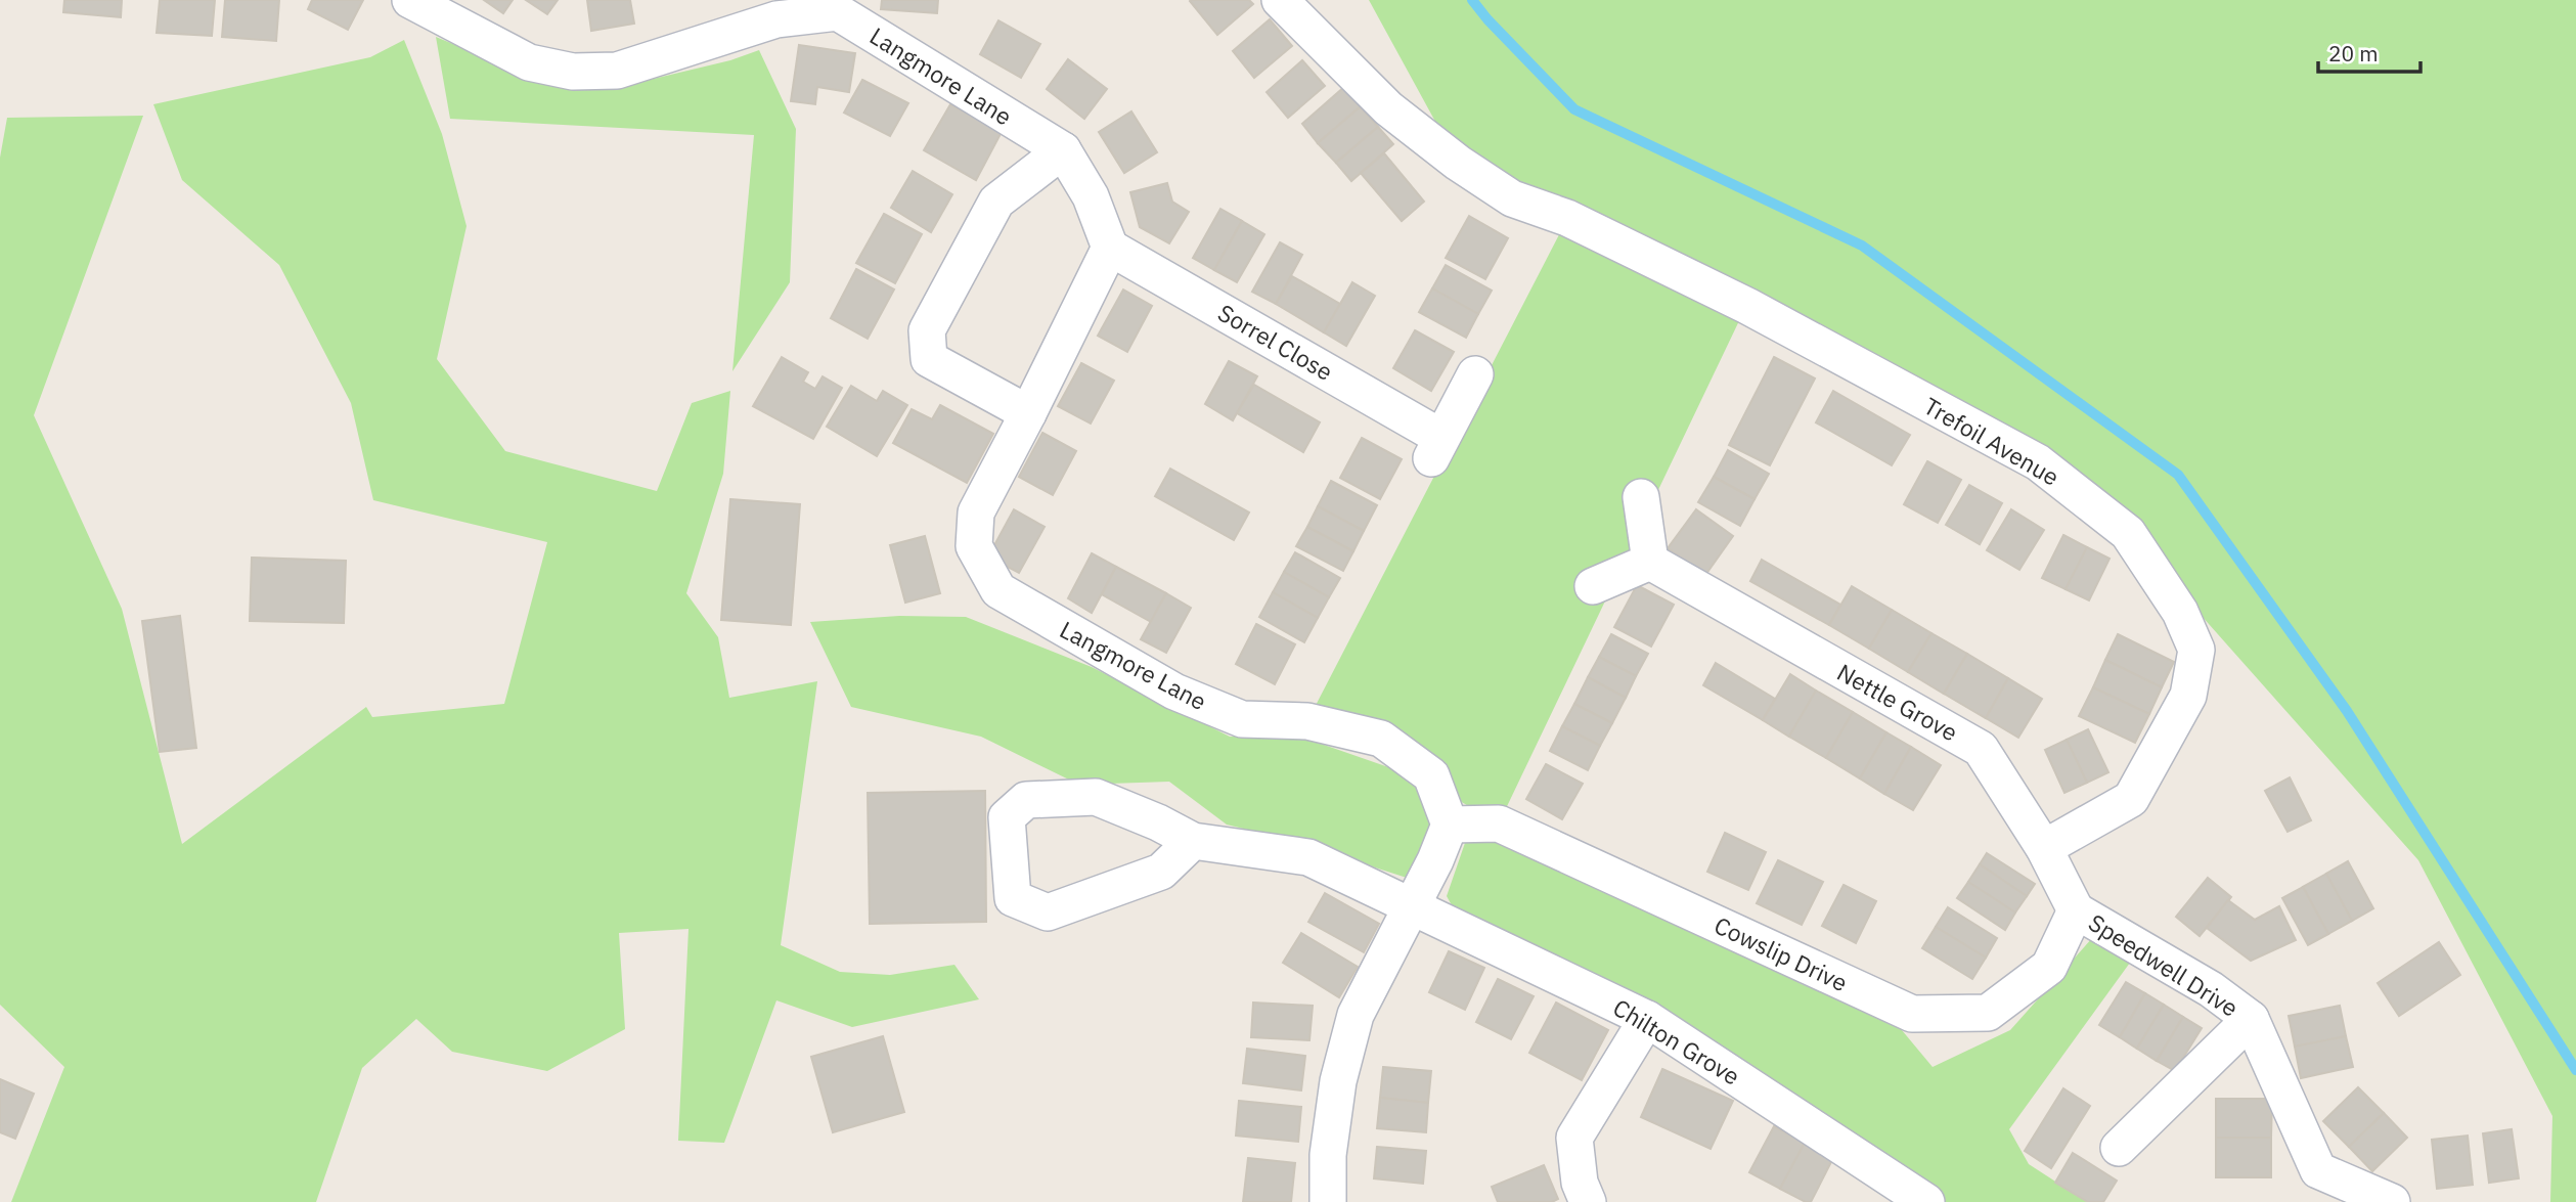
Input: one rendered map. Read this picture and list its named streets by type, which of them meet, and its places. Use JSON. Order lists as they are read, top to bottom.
{
  "streets": {
    "street": [
      "Langmore Lane",
      "Sorrel Close",
      "Trefoil Avenue",
      "Nettle Grove",
      "Cowslip Drive",
      "Speedwell Drive",
      "Chilton Grove"
    ]
  },
  "crossings": [
    ["Langmore Lane", "Sorrel Close"],
    ["Langmore Lane", "Cowslip Drive"],
    ["Trefoil Avenue", "Nettle Grove"],
    ["Nettle Grove", "Cowslip Drive"],
    ["Nettle Grove", "Speedwell Drive"],
    ["Cowslip Drive", "Speedwell Drive"]
  ],
  "scale_bar": "20 m"
}
